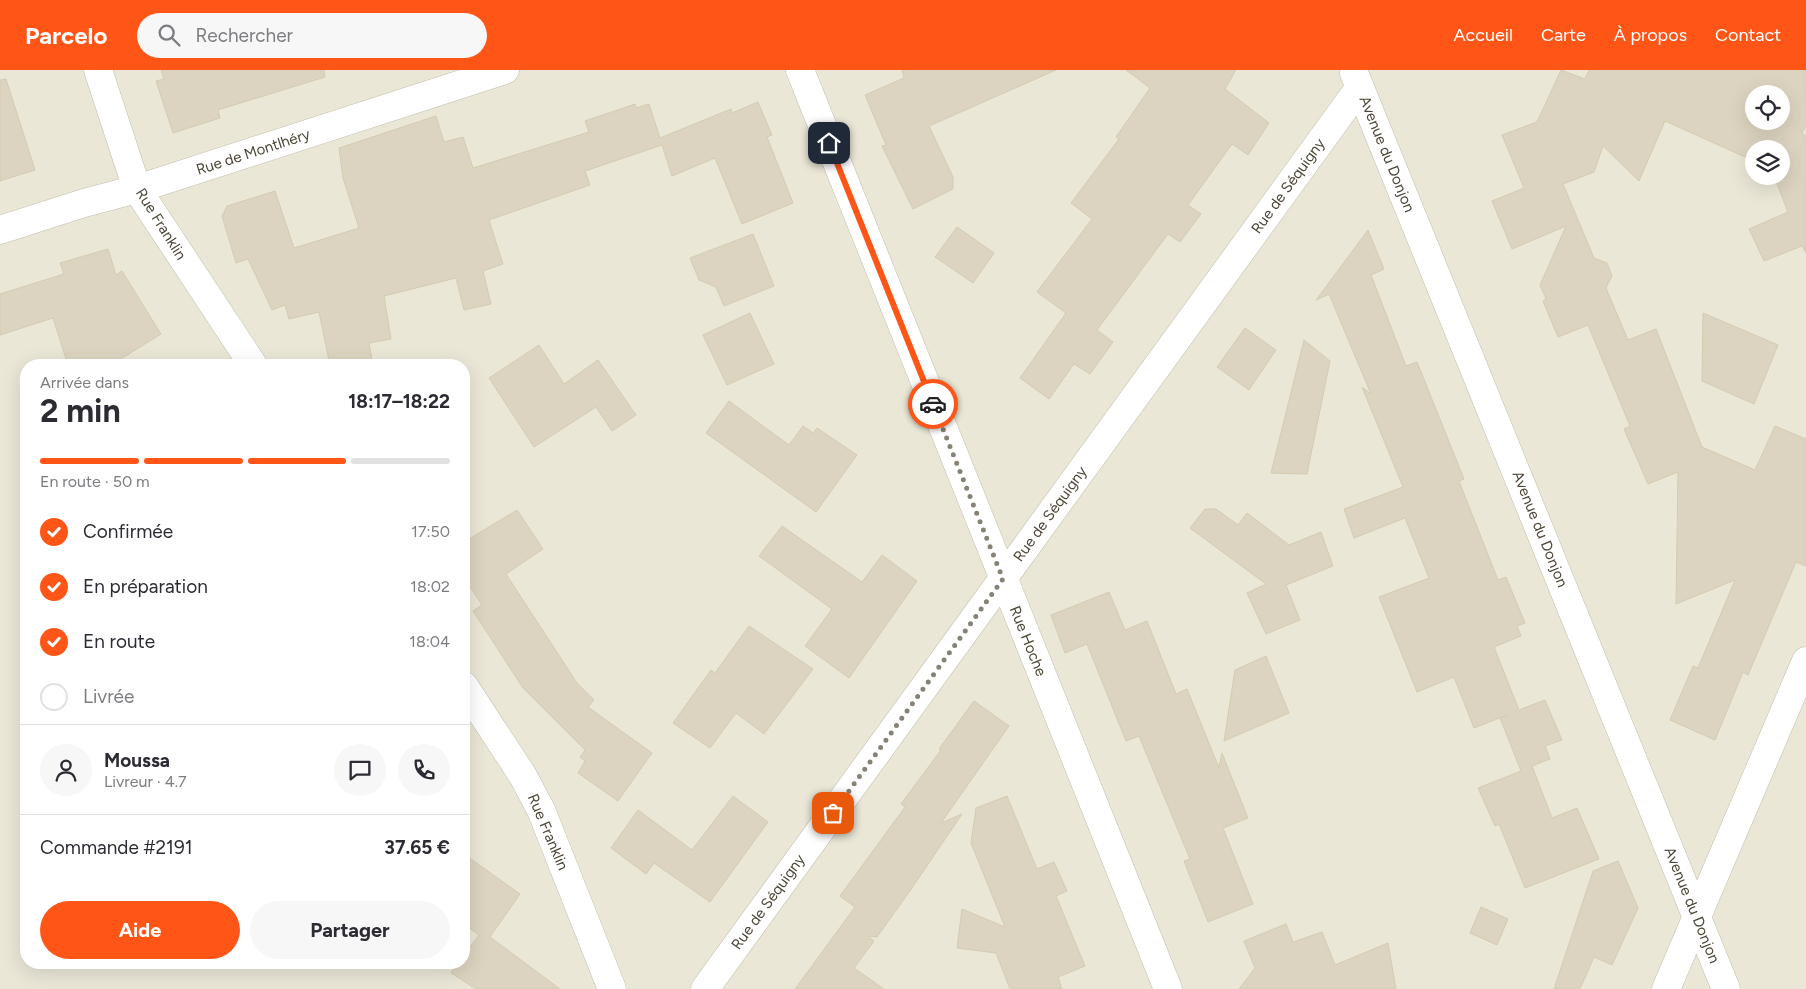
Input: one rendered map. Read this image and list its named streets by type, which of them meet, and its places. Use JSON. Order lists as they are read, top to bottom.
{
  "streets": {
    "street": [
      "Rue de Montlhéry",
      "Avenue du Donjon",
      "Rue de Séquigny",
      "Rue Franklin",
      "Rue Hoche"
    ]
  },
  "crossings": [
    ["Rue de Montlhéry", "Rue Franklin"],
    ["Avenue du Donjon", "Rue de Séquigny"],
    ["Rue de Séquigny", "Rue Hoche"]
  ],
  "page": {
    "header": "Parcelo",
    "search": "Rechercher",
    "nav": [
      "Accueil",
      "Carte",
      "À propos",
      "Contact"
    ],
    "heading": ["2 min", "Arrivée dans", "18:17–18:22"],
    "panel": [
      "Moussa",
      "Livreur · 4.7",
      "Commande #2191",
      "37.65 €"
    ],
    "bar": "En route · 50 m",
    "list": [
      ["Confirmée", "17:50"],
      ["En préparation", "18:02"],
      ["En route", "18:04"],
      "Livrée"
    ],
    "buttons": ["Aide", "Partager"]
  }
}
